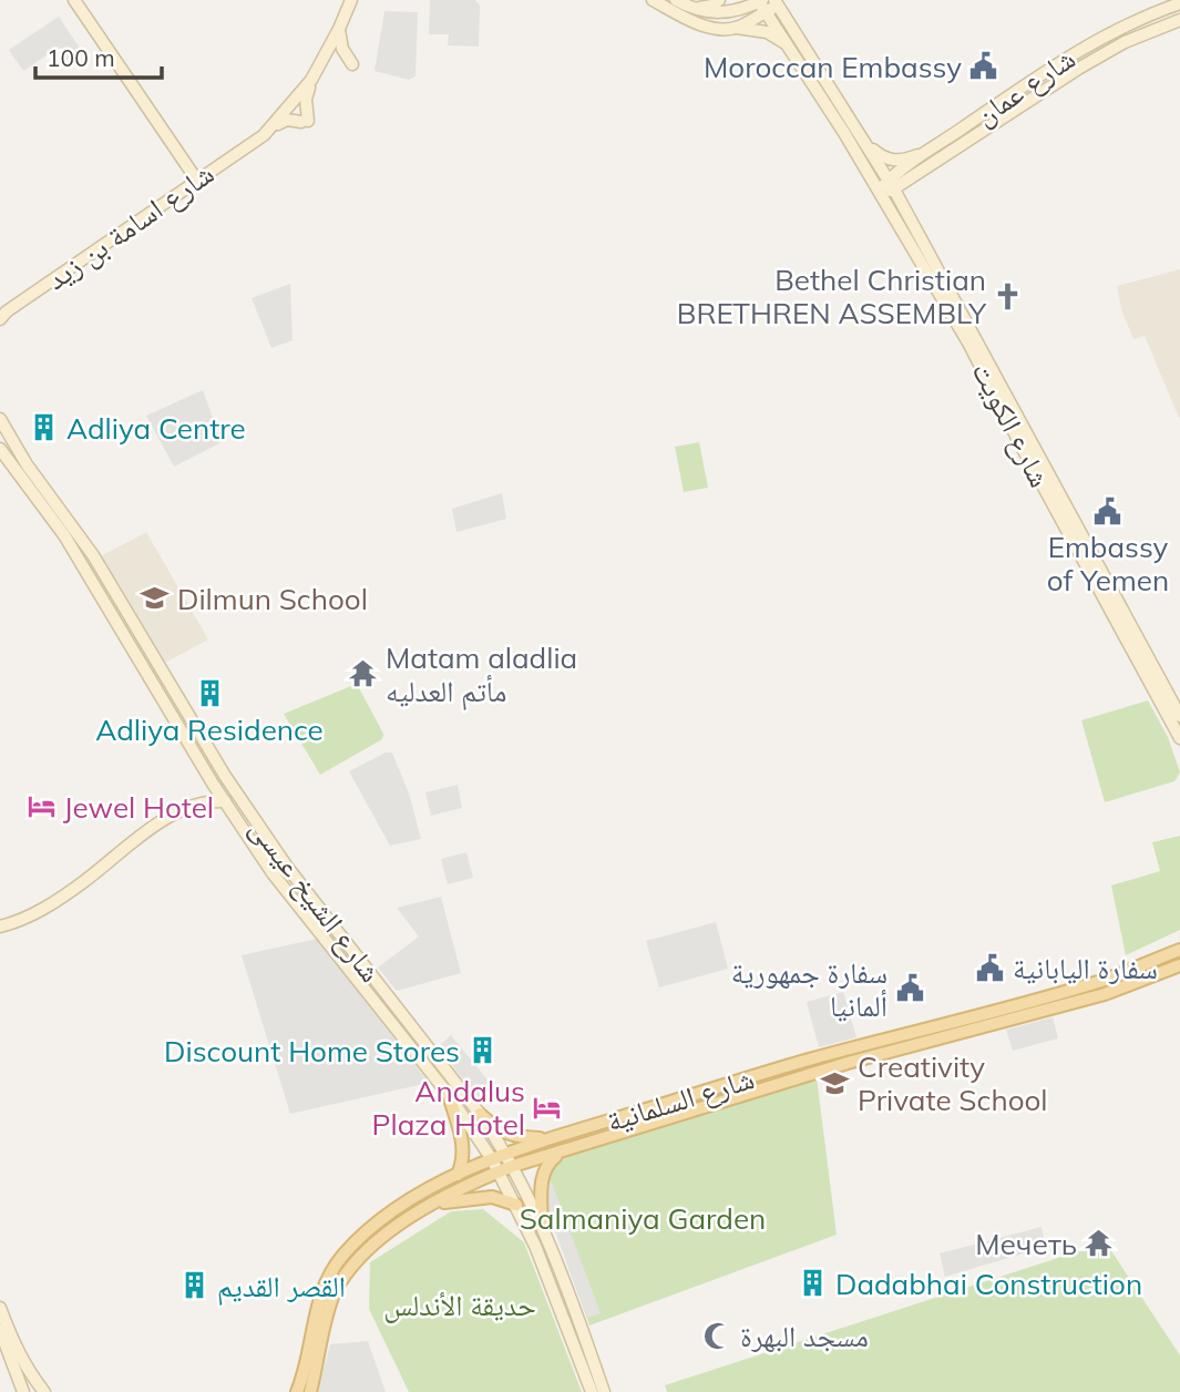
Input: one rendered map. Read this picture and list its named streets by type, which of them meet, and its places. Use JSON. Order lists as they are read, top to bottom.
{
  "streets": {
    "main road": [
      "شارع عمان",
      "شارع اسامة بن زيد",
      "شارع الكويت",
      "شارع الشيخ عيسى",
      "شارع السلمانية"
    ]
  },
  "crossings": [
    ["شارع عمان", "شارع الكويت"],
    ["شارع الشيخ عيسى", "شارع السلمانية"]
  ],
  "parks": ["Salmaniya Garden", "حديقة الأندلس"],
  "places": {
    "public building": [
      "Moroccan Embassy",
      "Embassy of Yemen",
      "سفارة اليابانية",
      "سفارة جمهورية ألمانيا"
    ],
    "church": ["Bethel Christian BRETHREN ASSEMBLY"],
    "building": [
      "Adliya Centre",
      "Adliya Residence",
      "Discount Home Stores",
      "Dadabhai Construction",
      "القصر القديم"
    ],
    "school or university": ["Dilmun School", "Creativity Private School"],
    "temple": ["Matam aladlia مأتم العدليه", "Мечеть"],
    "hotel": ["Jewel Hotel", "Andalus Plaza Hotel"],
    "mosque": ["مسجد البهرة"]
  },
  "scale_bar": "100 m"
}
